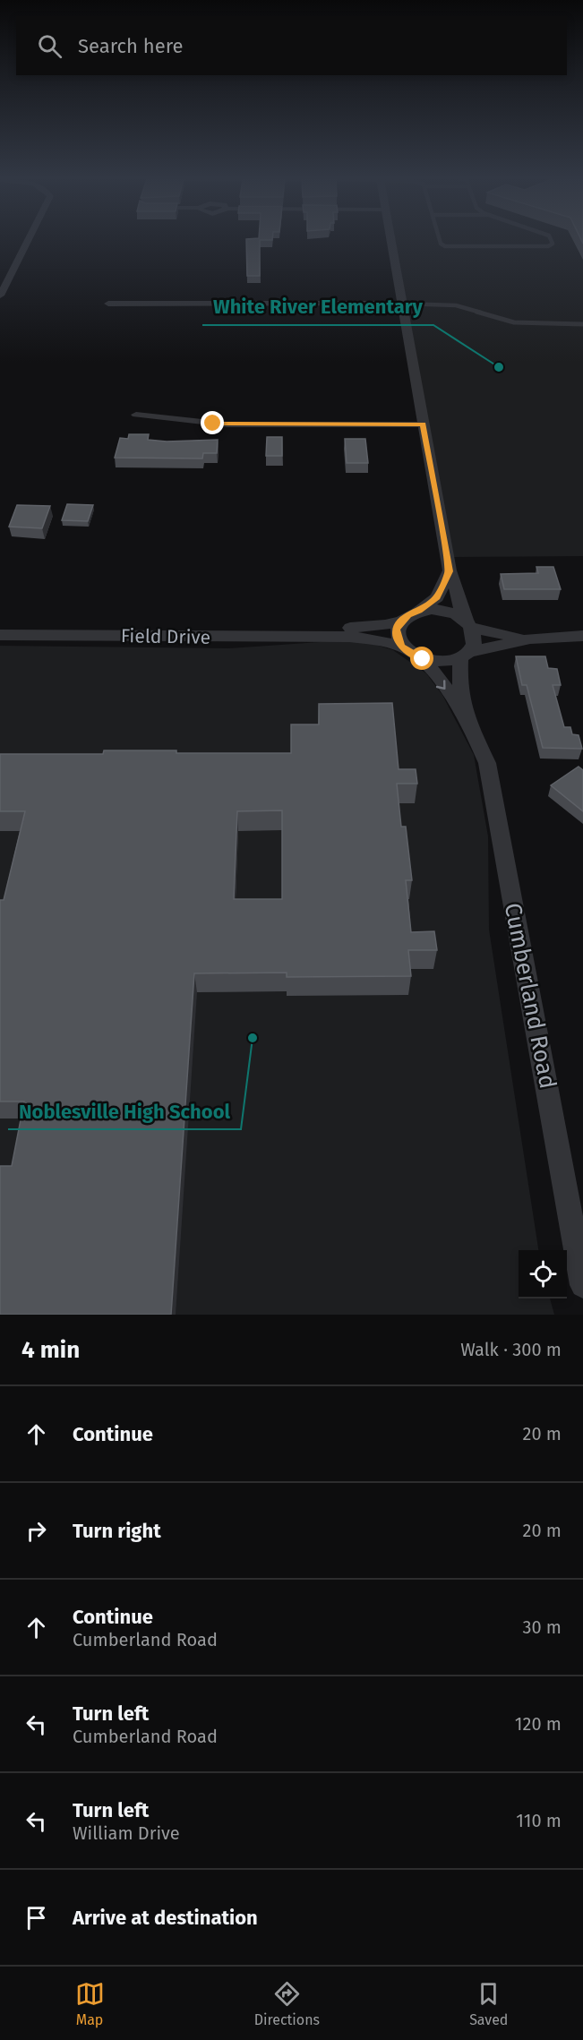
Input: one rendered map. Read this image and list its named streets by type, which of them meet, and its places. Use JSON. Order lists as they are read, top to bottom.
{
  "streets": {
    "street": ["Field Drive", "Cumberland Road"]
  },
  "places": ["White River Elementary", "Noblesville High School"],
  "page": {
    "search": "Search here",
    "heading": ["4 min", "Walk · 300 m"],
    "list": [
      ["Continue", "20 m"],
      ["Turn right", "20 m"],
      ["Continue", "Cumberland Road", "30 m"],
      ["Turn left", "Cumberland Road", "120 m"],
      ["Turn left", "William Drive", "110 m"],
      "Arrive at destination"
    ],
    "nav": ["Map", "Directions", "Saved"]
  }
}
